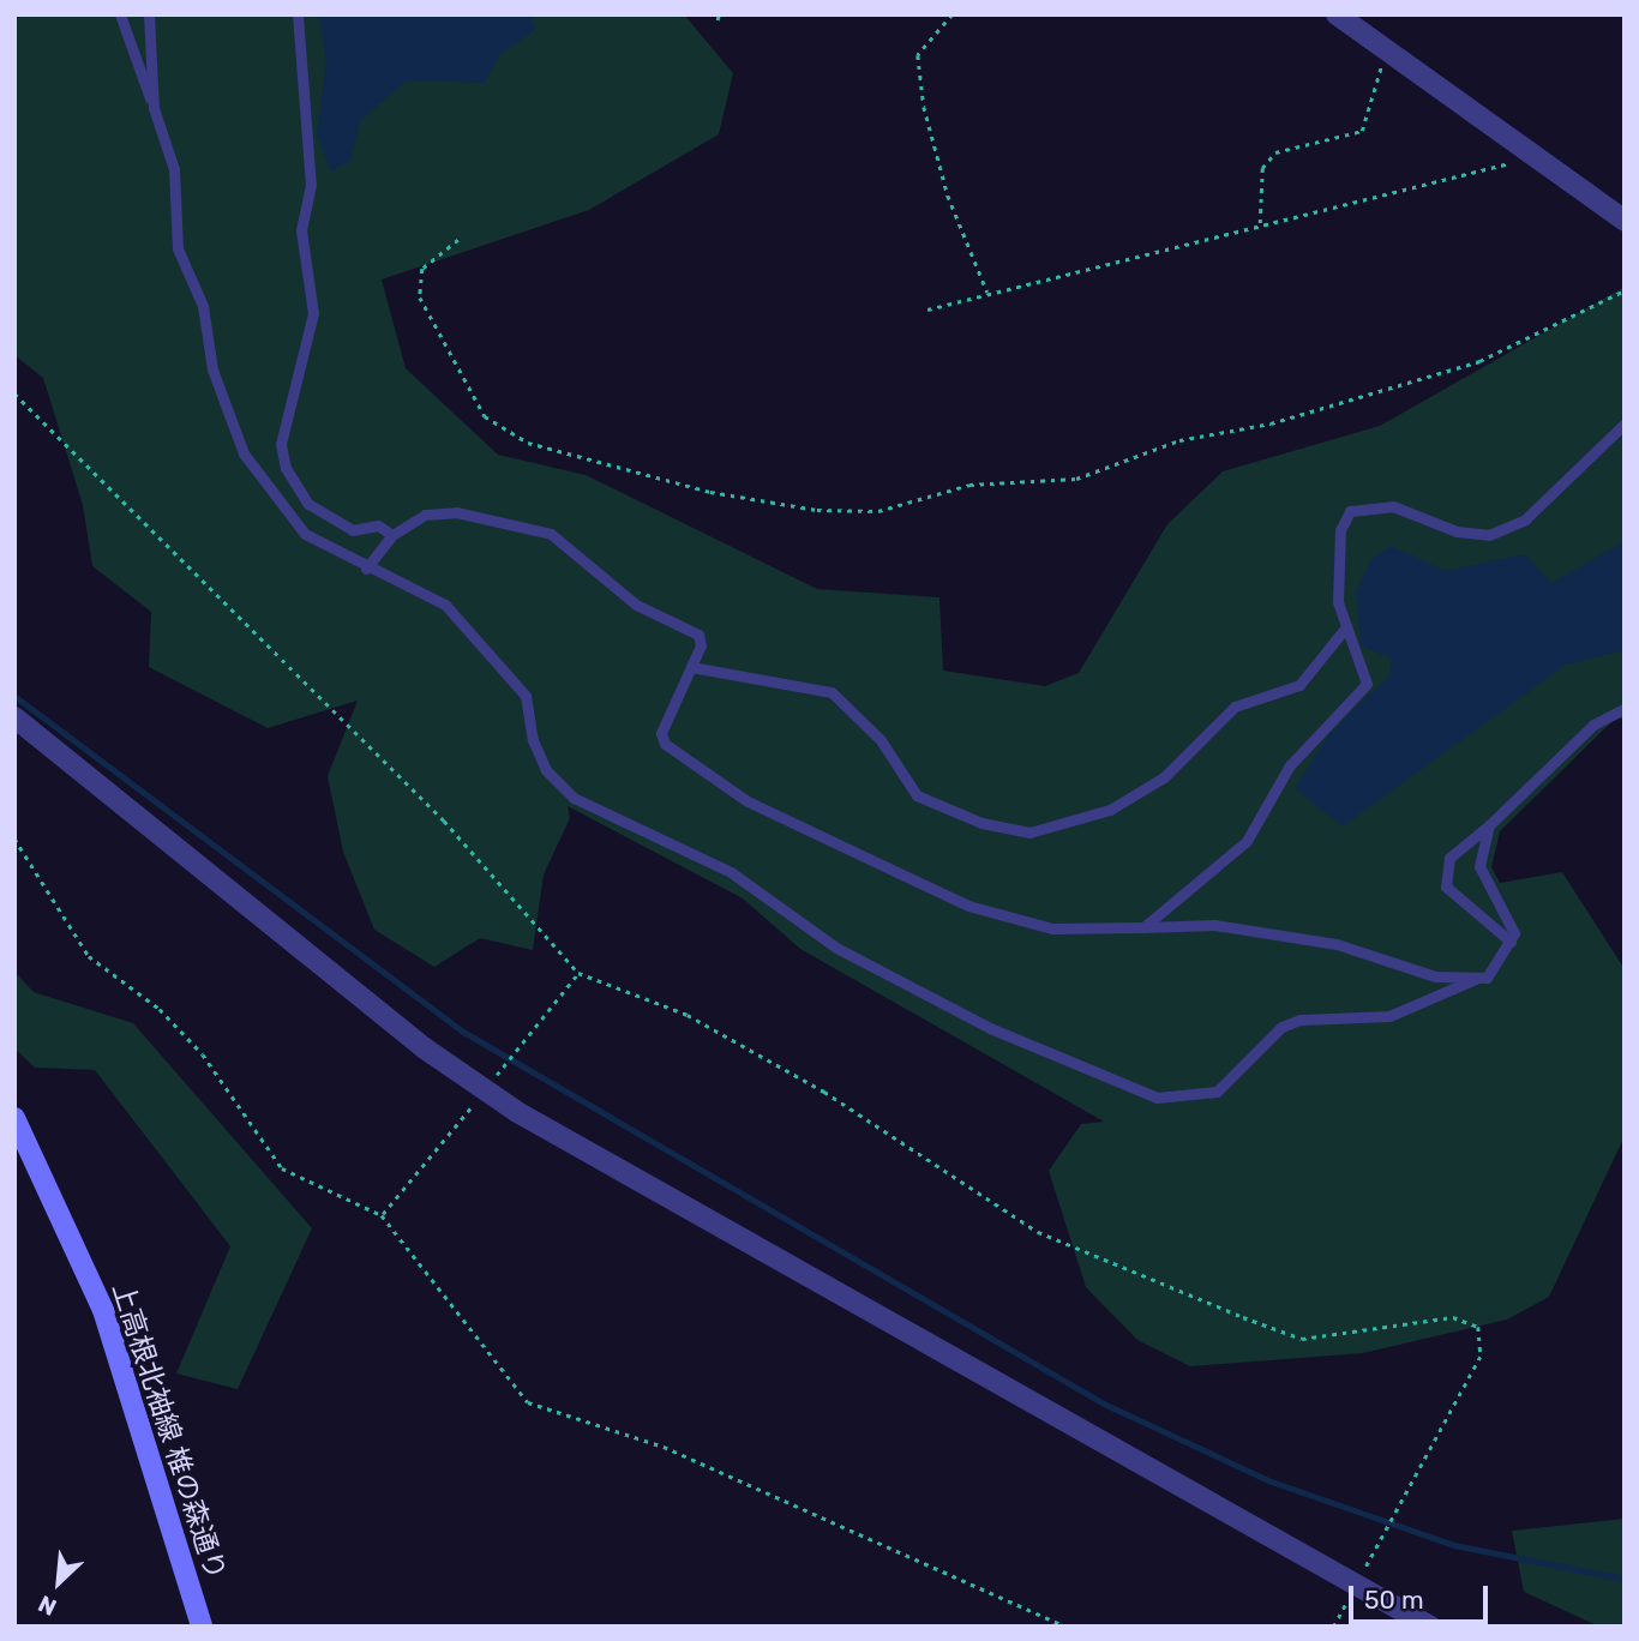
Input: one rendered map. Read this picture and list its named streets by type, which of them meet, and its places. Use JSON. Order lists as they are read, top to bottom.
{
  "streets": {
    "main road": ["上高根北袖線 椎の森通り"]
  },
  "scale_bar": "50 m",
  "north": "bottom left"
}
